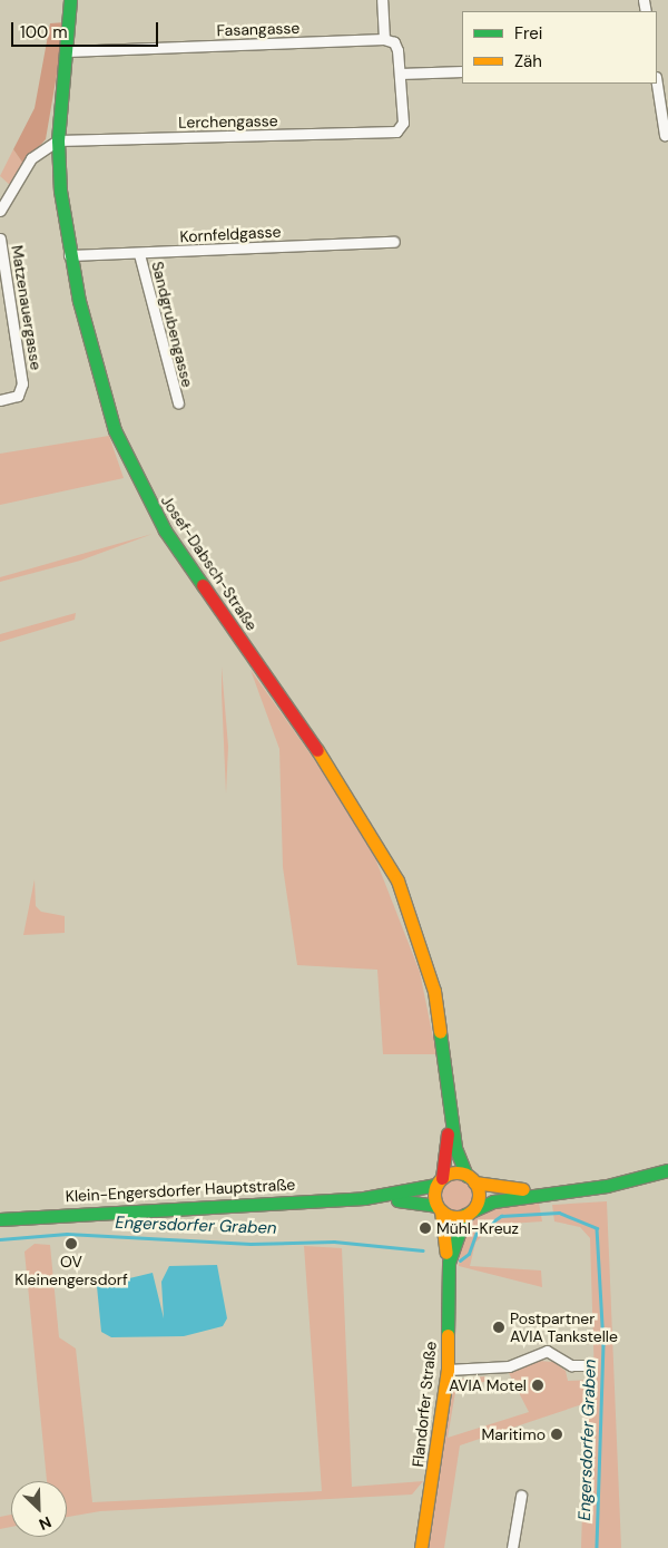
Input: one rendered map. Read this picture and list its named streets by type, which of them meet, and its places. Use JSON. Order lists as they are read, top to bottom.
{
  "streets": {
    "main road": ["Josef-Dabsch-Straße", "Klein-Engersdorfer Hauptstraße", "Flandorfer Straße"],
    "street": [
      "Fasangasse",
      "Lerchengasse",
      "Kornfeldgasse",
      "Matzenauergasse",
      "Sandgrubengasse"
    ]
  },
  "crossings": [
    ["Fasangasse", "Josef-Dabsch-Straße"],
    ["Lerchengasse", "Josef-Dabsch-Straße"],
    ["Kornfeldgasse", "Sandgrubengasse"],
    ["Kornfeldgasse", "Josef-Dabsch-Straße"],
    ["Josef-Dabsch-Straße", "Flandorfer Straße"]
  ],
  "water": ["Engersdorfer Graben"],
  "places": [
    "Mühl-Kreuz",
    "OV Kleinengersdorf",
    "Postpartner AVIA Tankstelle",
    "AVIA Motel",
    "Maritimo"
  ],
  "legend": ["Frei", "Zäh"],
  "scale_bar": "100 m",
  "north": "bottom right"
}
